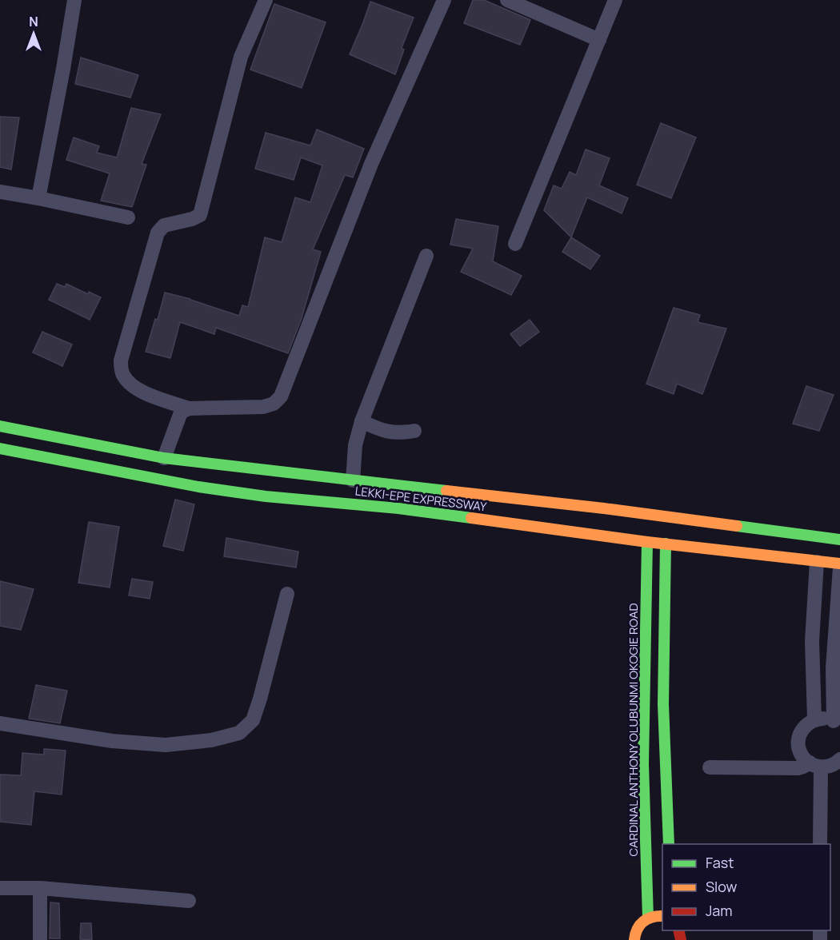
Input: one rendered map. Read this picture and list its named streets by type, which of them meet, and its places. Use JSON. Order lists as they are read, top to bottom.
{
  "streets": {
    "main road": ["LEKKI-EPE EXPRESSWAY", "CARDINAL ANTHONY OLUBUNMI OKOGIE ROAD"]
  },
  "crossings": [
    ["LEKKI-EPE EXPRESSWAY", "CARDINAL ANTHONY OLUBUNMI OKOGIE ROAD"]
  ],
  "legend": ["Fast", "Slow", "Jam"],
  "north": "top"
}
